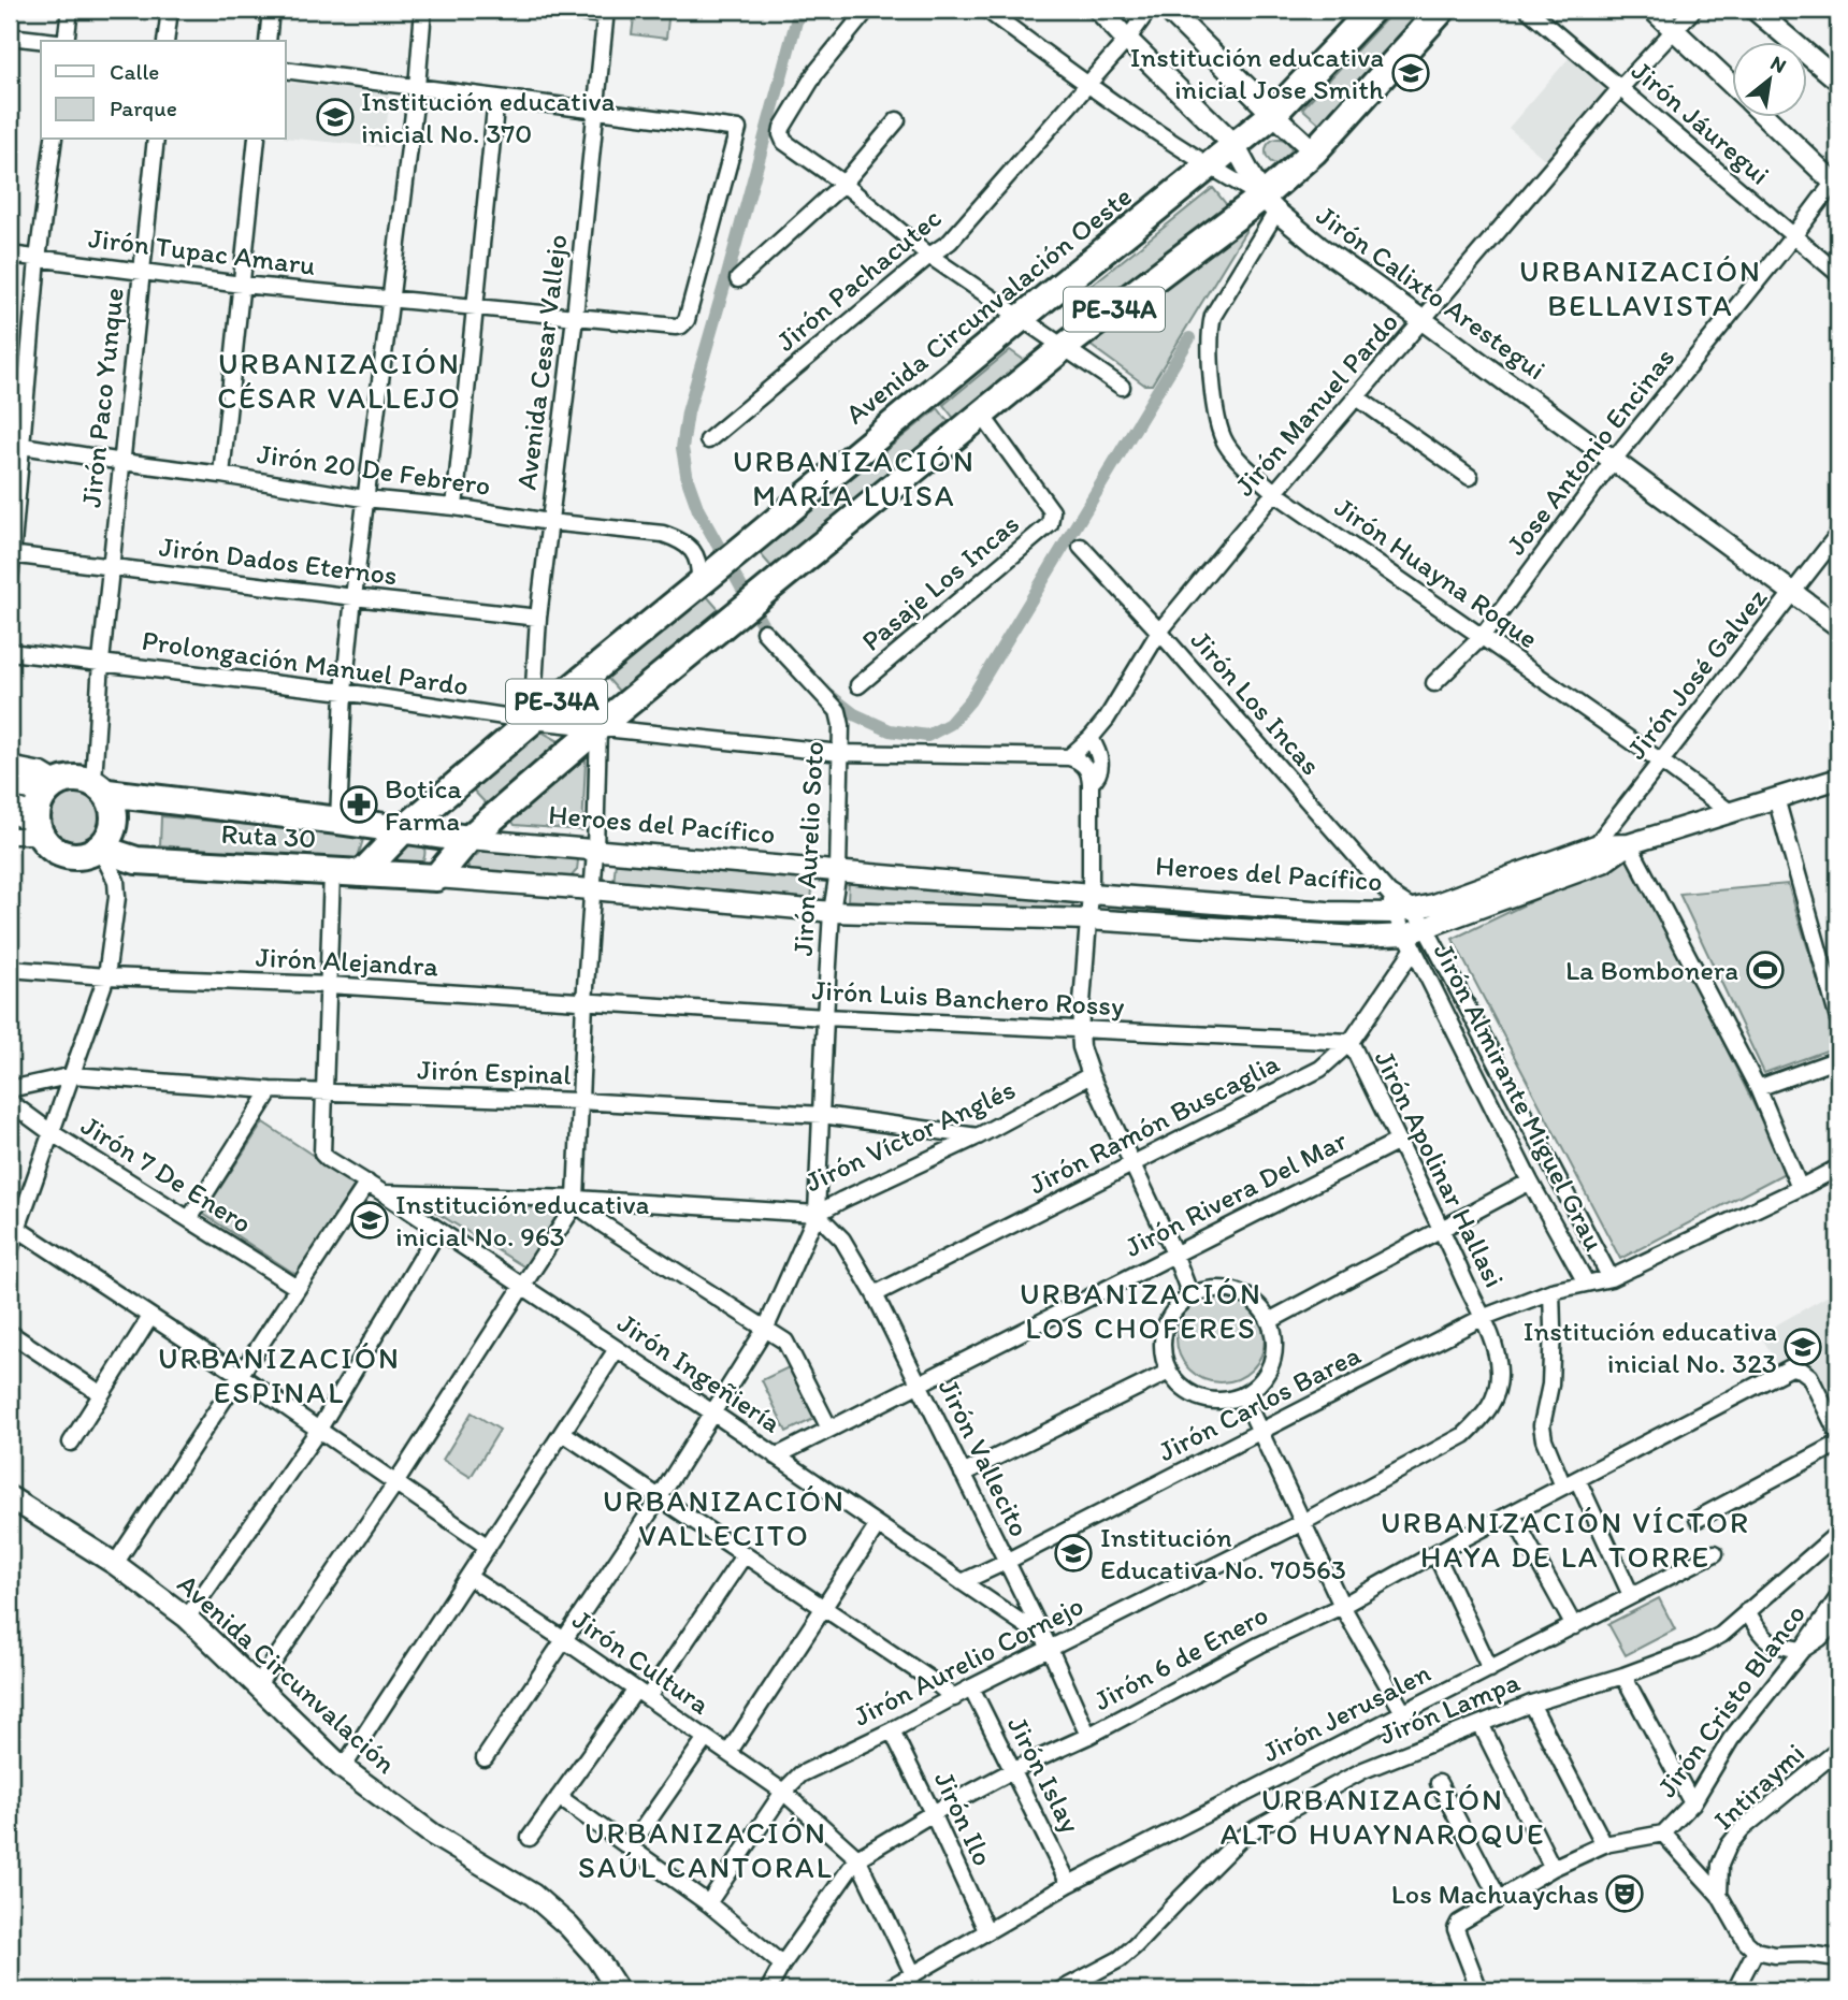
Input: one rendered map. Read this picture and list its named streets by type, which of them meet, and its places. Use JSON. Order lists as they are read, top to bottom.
{
  "streets": {
    "highway": [
      "Avenida Circunvalación Oeste",
      "PE-34A",
      "Heroes del Pacífico",
      "Ruta 30"
    ],
    "main road": ["Avenida Circunvalación"],
    "street": [
      "Jirón Jáuregui",
      "Jirón Tupac Amaru",
      "Jirón Pachacutec",
      "Jirón Calixto Arestegui",
      "Avenida Cesar Vallejo",
      "Jirón Paco Yunque",
      "Jirón Manuel Pardo",
      "Jose Antonio Encinas",
      "Jirón 20 De Febrero",
      "Jirón Dados Eternos",
      "Jirón Huayna Roque",
      "Pasaje Los Incas",
      "Prolongación Manuel Pardo",
      "Jirón José Galvez",
      "Jirón Los Incas",
      "Jirón Aurelio Soto",
      "Jirón Alejandra",
      "Jirón Luis Banchero Rossy",
      "Jirón Espinal",
      "Jirón Almirante Miguel Grau",
      "Jirón Ramón Buscaglia",
      "Jirón Víctor Anglés",
      "Jirón Apolinar Hallasi",
      "Jirón 7 De Enero",
      "Jirón Rivera Del Mar",
      "Jirón Ingeñiería",
      "Jirón Carlos Barea",
      "Jirón Vallecito",
      "Jirón 6 de Enero",
      "Jirón Aurelio Cornejo",
      "Jirón Cultura",
      "Jirón Cristo Blanco",
      "Jirón Lampa",
      "Jirón Jerusalen",
      "Jirón Islay",
      "Intiraymi",
      "Jirón Ilo"
    ]
  },
  "crossings": [
    ["Jirón Jáuregui", "Jirón Manuel Pardo"],
    ["Jirón Jáuregui", "Jose Antonio Encinas"],
    ["Jirón Tupac Amaru", "Avenida Cesar Vallejo"],
    ["Jirón Tupac Amaru", "Jirón Paco Yunque"],
    ["Jirón Pachacutec", "Jirón Calixto Arestegui"],
    ["Jirón Calixto Arestegui", "Avenida Circunvalación Oeste"],
    ["Jirón Calixto Arestegui", "PE-34A"],
    ["Jirón Calixto Arestegui", "Jirón Manuel Pardo"],
    ["Jirón Calixto Arestegui", "Jose Antonio Encinas"],
    ["Jirón Calixto Arestegui", "Jirón Huayna Roque"],
    ["Jirón Calixto Arestegui", "Jirón José Galvez"],
    ["Avenida Circunvalación Oeste", "Avenida Cesar Vallejo"],
    ["Avenida Circunvalación Oeste", "Jirón 20 De Febrero"],
    ["Avenida Circunvalación Oeste", "Prolongación Manuel Pardo"],
    ["Avenida Circunvalación Oeste", "Heroes del Pacífico"],
    ["Avenida Circunvalación Oeste", "Ruta 30"],
    ["PE-34A", "Jirón Huayna Roque"],
    ["PE-34A", "Pasaje Los Incas"],
    ["PE-34A", "Prolongación Manuel Pardo"],
    ["PE-34A", "Heroes del Pacífico"],
    ["PE-34A", "Ruta 30"],
    ["Avenida Cesar Vallejo", "Jirón 20 De Febrero"],
    ["Avenida Cesar Vallejo", "Jirón Dados Eternos"],
    ["Avenida Cesar Vallejo", "Prolongación Manuel Pardo"],
    ["Jirón Paco Yunque", "Jirón 20 De Febrero"],
    ["Jirón Paco Yunque", "Jirón Dados Eternos"],
    ["Jirón Paco Yunque", "Prolongación Manuel Pardo"],
    ["Jirón Manuel Pardo", "Jirón Huayna Roque"],
    ["Jirón Manuel Pardo", "Jirón Los Incas"],
    ["Jose Antonio Encinas", "Jirón Huayna Roque"],
    ["Jirón Huayna Roque", "Jirón José Galvez"],
    ["Prolongación Manuel Pardo", "Jirón Aurelio Soto"],
    ["Jirón José Galvez", "Heroes del Pacífico"],
    ["Jirón Los Incas", "Heroes del Pacífico"],
    ["Jirón Los Incas", "Jirón Almirante Miguel Grau"],
    ["Heroes del Pacífico", "Ruta 30"],
    ["Heroes del Pacífico", "Jirón Aurelio Soto"],
    ["Heroes del Pacífico", "Jirón Almirante Miguel Grau"],
    ["Heroes del Pacífico", "Jirón Ramón Buscaglia"],
    ["Jirón Aurelio Soto", "Jirón Luis Banchero Rossy"],
    ["Jirón Aurelio Soto", "Jirón Espinal"],
    ["Jirón Aurelio Soto", "Jirón Víctor Anglés"],
    ["Jirón Aurelio Soto", "Jirón Vallecito"],
    ["Jirón Alejandra", "Jirón Luis Banchero Rossy"],
    ["Jirón Luis Banchero Rossy", "Jirón Ramón Buscaglia"],
    ["Jirón Luis Banchero Rossy", "Jirón Apolinar Hallasi"],
    ["Jirón Espinal", "Jirón Víctor Anglés"],
    ["Jirón Espinal", "Jirón Ingeñiería"],
    ["Jirón Almirante Miguel Grau", "Jirón Ramón Buscaglia"],
    ["Jirón Almirante Miguel Grau", "Jirón Carlos Barea"],
    ["Jirón Ramón Buscaglia", "Jirón Apolinar Hallasi"],
    ["Jirón Ramón Buscaglia", "Jirón Vallecito"],
    ["Jirón Víctor Anglés", "Jirón Ingeñiería"],
    ["Jirón Víctor Anglés", "Jirón Vallecito"],
    ["Jirón Apolinar Hallasi", "Jirón Rivera Del Mar"],
    ["Jirón Apolinar Hallasi", "Jirón Carlos Barea"],
    ["Jirón Apolinar Hallasi", "Jirón Aurelio Cornejo"],
    ["Jirón Rivera Del Mar", "Jirón Ingeñiería"],
    ["Jirón Rivera Del Mar", "Jirón Vallecito"],
    ["Jirón Ingeñiería", "Jirón Carlos Barea"],
    ["Jirón Ingeñiería", "Jirón Vallecito"],
    ["Jirón Ingeñiería", "Jirón Aurelio Cornejo"],
    ["Jirón Carlos Barea", "Jirón Vallecito"],
    ["Jirón Carlos Barea", "Jirón Aurelio Cornejo"],
    ["Jirón Vallecito", "Jirón 6 de Enero"],
    ["Jirón Vallecito", "Jirón Aurelio Cornejo"],
    ["Jirón 6 de Enero", "Jirón Cultura"],
    ["Jirón 6 de Enero", "Jirón Islay"],
    ["Jirón 6 de Enero", "Jirón Ilo"],
    ["Jirón Aurelio Cornejo", "Jirón Cultura"],
    ["Jirón Aurelio Cornejo", "Jirón Islay"],
    ["Jirón Aurelio Cornejo", "Jirón Ilo"],
    ["Jirón Jerusalen", "Jirón Islay"],
    ["Jirón Jerusalen", "Jirón Ilo"]
  ],
  "districts": [
    "URBANIZACIÓN BELLAVISTA",
    "URBANIZACIÓN CÉSAR VALLEJO",
    "URBANIZACIÓN MARÍA LUISA",
    "URBANIZACIÓN LOS CHOFERES",
    "URBANIZACIÓN ESPINAL",
    "URBANIZACIÓN VALLECITO",
    "URBANIZACIÓN VÍCTOR HAYA DE LA TORRE",
    "URBANIZACIÓN ALTO HUAYNAROQUE",
    "URBANIZACIÓN SAÚL CANTORAL"
  ],
  "places": {
    "school or university": [
      "Institución educativa inicial Jose Smith",
      "Institución educativa inicial No. 370",
      "Institución educativa inicial No. 963",
      "Institución educativa inicial No. 323",
      "Institución Educativa No. 70563"
    ],
    "pharmacy": ["Botica Farma"],
    "sports": ["La Bombonera"],
    "theatre": ["Los Machuaychas"]
  },
  "legend": ["Calle", "Parque"],
  "north": "top right"
}
